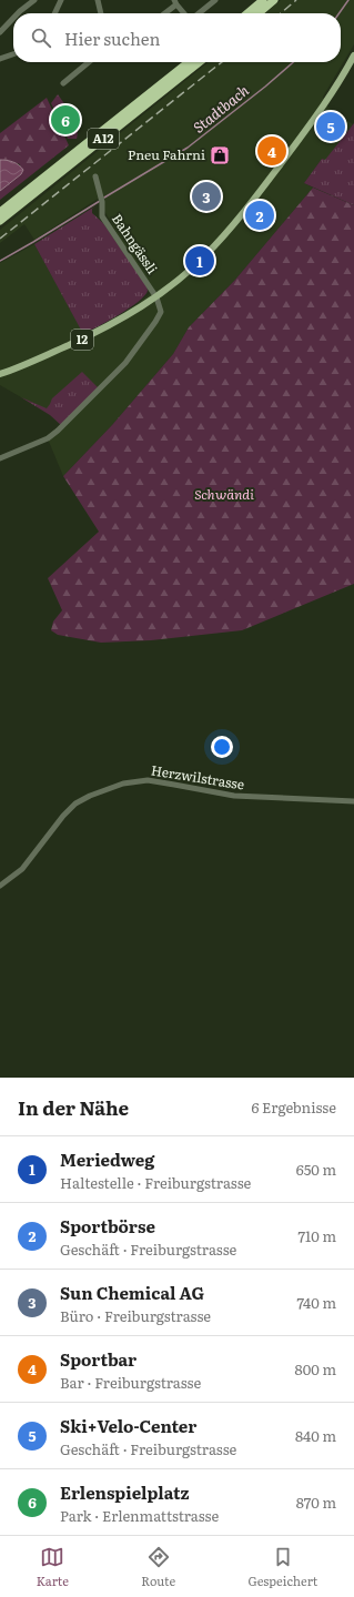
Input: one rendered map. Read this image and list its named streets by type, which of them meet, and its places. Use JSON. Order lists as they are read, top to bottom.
{
  "streets": {
    "highway": ["A12"],
    "main road": ["12"],
    "street": ["Bahngässli", "Herzwilstrasse"]
  },
  "crossings": [
    ["Bahngässli", "12"]
  ],
  "water": ["Stadtbach"],
  "parks": ["Schwändi"],
  "places": {
    "shop": ["Pneu Fahrni"]
  },
  "page": {
    "search": "Hier suchen",
    "pins": [
      "6",
      "5",
      "4",
      "3",
      "2",
      "1"
    ],
    "heading": ["In der Nähe", "6 Ergebnisse"],
    "list": [
      {
        "mark": "1",
        "name": "Meriedweg",
        "note": "Haltestelle · Freiburgstrasse",
        "value": "650 m"
      },
      {
        "mark": "2",
        "name": "Sportbörse",
        "note": "Geschäft · Freiburgstrasse",
        "value": "710 m"
      },
      {
        "mark": "3",
        "name": "Sun Chemical AG",
        "note": "Büro · Freiburgstrasse",
        "value": "740 m"
      },
      {
        "mark": "4",
        "name": "Sportbar",
        "note": "Bar · Freiburgstrasse",
        "value": "800 m"
      },
      {
        "mark": "5",
        "name": "Ski+Velo-Center",
        "note": "Geschäft · Freiburgstrasse",
        "value": "840 m"
      },
      {
        "mark": "6",
        "name": "Erlenspielplatz",
        "note": "Park · Erlenmattstrasse",
        "value": "870 m"
      }
    ],
    "nav": ["Karte", "Route", "Gespeichert"]
  }
}
